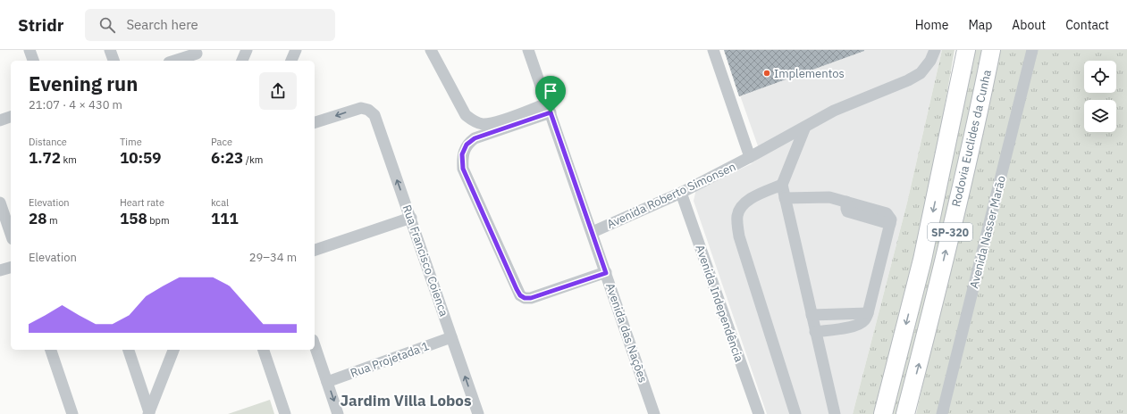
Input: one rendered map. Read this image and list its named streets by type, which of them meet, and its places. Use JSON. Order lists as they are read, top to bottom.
{
  "streets": {
    "highway": ["Rodovia Euclides da Cunha", "SP-320"],
    "street": [
      "Avenida Roberto Simonsen",
      "Avenida Nasser Marão",
      "Rua Francisco Coienca",
      "Avenida Independência",
      "Avenida das Nações",
      "Rua Projetada 1"
    ]
  },
  "crossings": [
    ["Avenida Roberto Simonsen", "Avenida Independência"],
    ["Avenida Roberto Simonsen", "Avenida das Nações"],
    ["Rua Francisco Coienca", "Rua Projetada 1"]
  ],
  "one_way": ["Rua Francisco Coienca"],
  "districts": ["Jardim Villa Lobos"],
  "places": ["Implementos"],
  "page": {
    "header": "Stridr",
    "search": "Search here",
    "nav": [
      "Home",
      "Map",
      "About",
      "Contact"
    ],
    "heading": ["Evening run", "21:07 · 4 × 430 m"],
    "stats": [
      ["Distance", "1.72 km"],
      ["Time", "10:59"],
      ["Pace", "6:23 /km"],
      ["Elevation", "28 m"],
      ["Heart rate", "158 bpm"],
      ["kcal", "111"]
    ],
    "chart": ["Elevation", "29–34 m"]
  }
}
